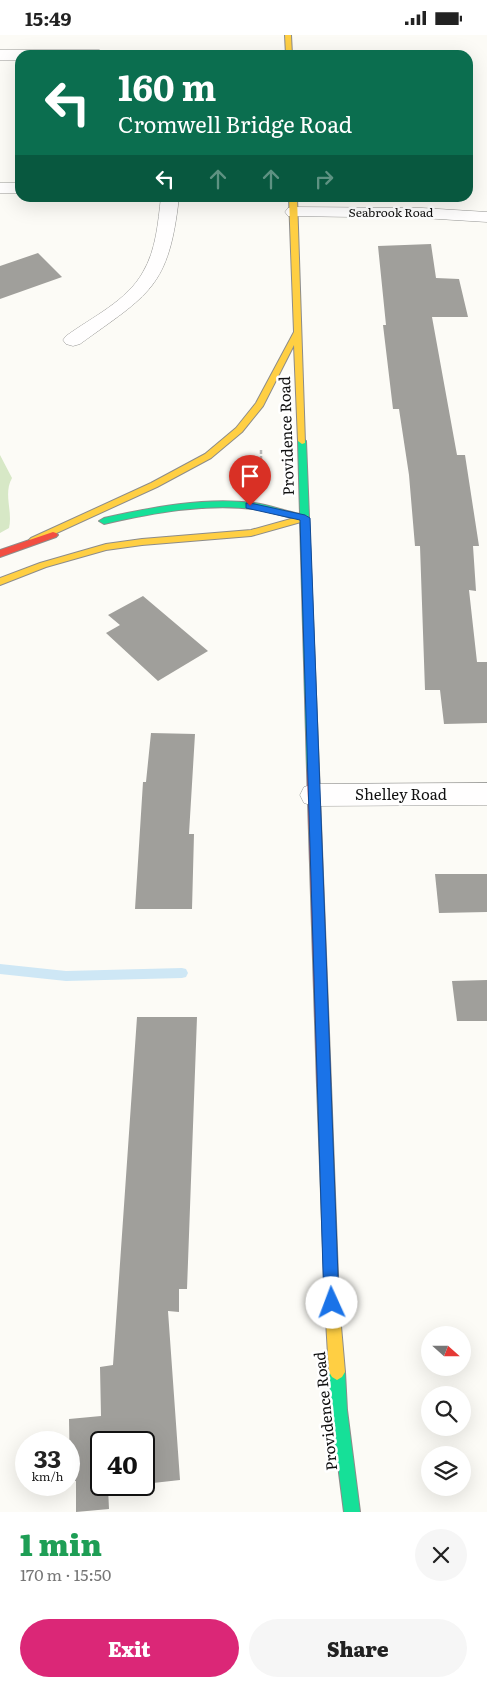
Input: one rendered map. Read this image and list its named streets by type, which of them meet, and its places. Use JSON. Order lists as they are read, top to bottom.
{
  "streets": {
    "street": ["Seabrook Road", "Providence Road", "Shelley Road"]
  },
  "crossings": [
    ["Seabrook Road", "Providence Road"],
    ["Providence Road", "Shelley Road"]
  ],
  "north": "right",
  "page": {
    "status": "15:49",
    "turn": ["160 m", "Cromwell Bridge Road"],
    "speed": "33 km/h",
    "limit": "40",
    "heading": ["1 min", "170 m · 15:50"],
    "buttons": ["Exit", "Share"]
  }
}
